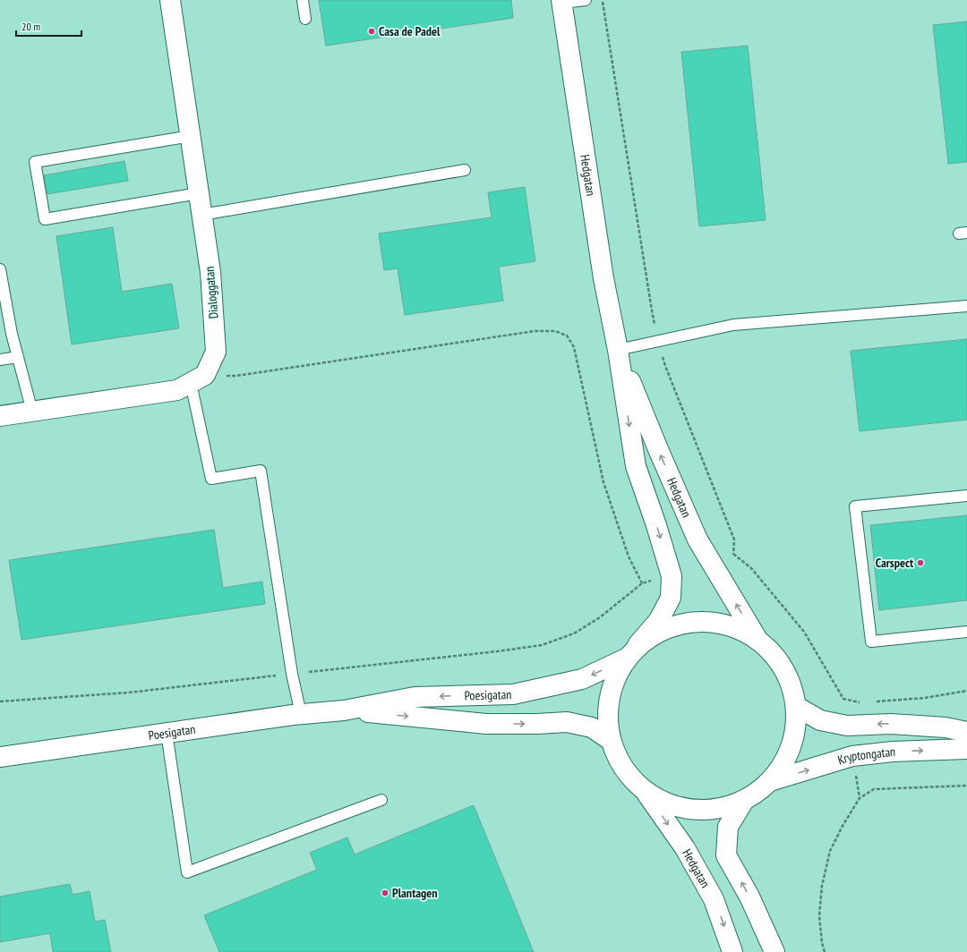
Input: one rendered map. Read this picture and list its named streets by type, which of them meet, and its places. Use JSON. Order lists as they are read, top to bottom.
{
  "streets": {
    "street": [
      "Hedgatan",
      "Dialoggatan",
      "Poesigatan",
      "Kryptongatan"
    ]
  },
  "crossings": [
    ["Hedgatan", "Poesigatan"]
  ],
  "places": ["Casa de Padel", "Carspect", "Plantagen"],
  "scale_bar": "20 m"
}
